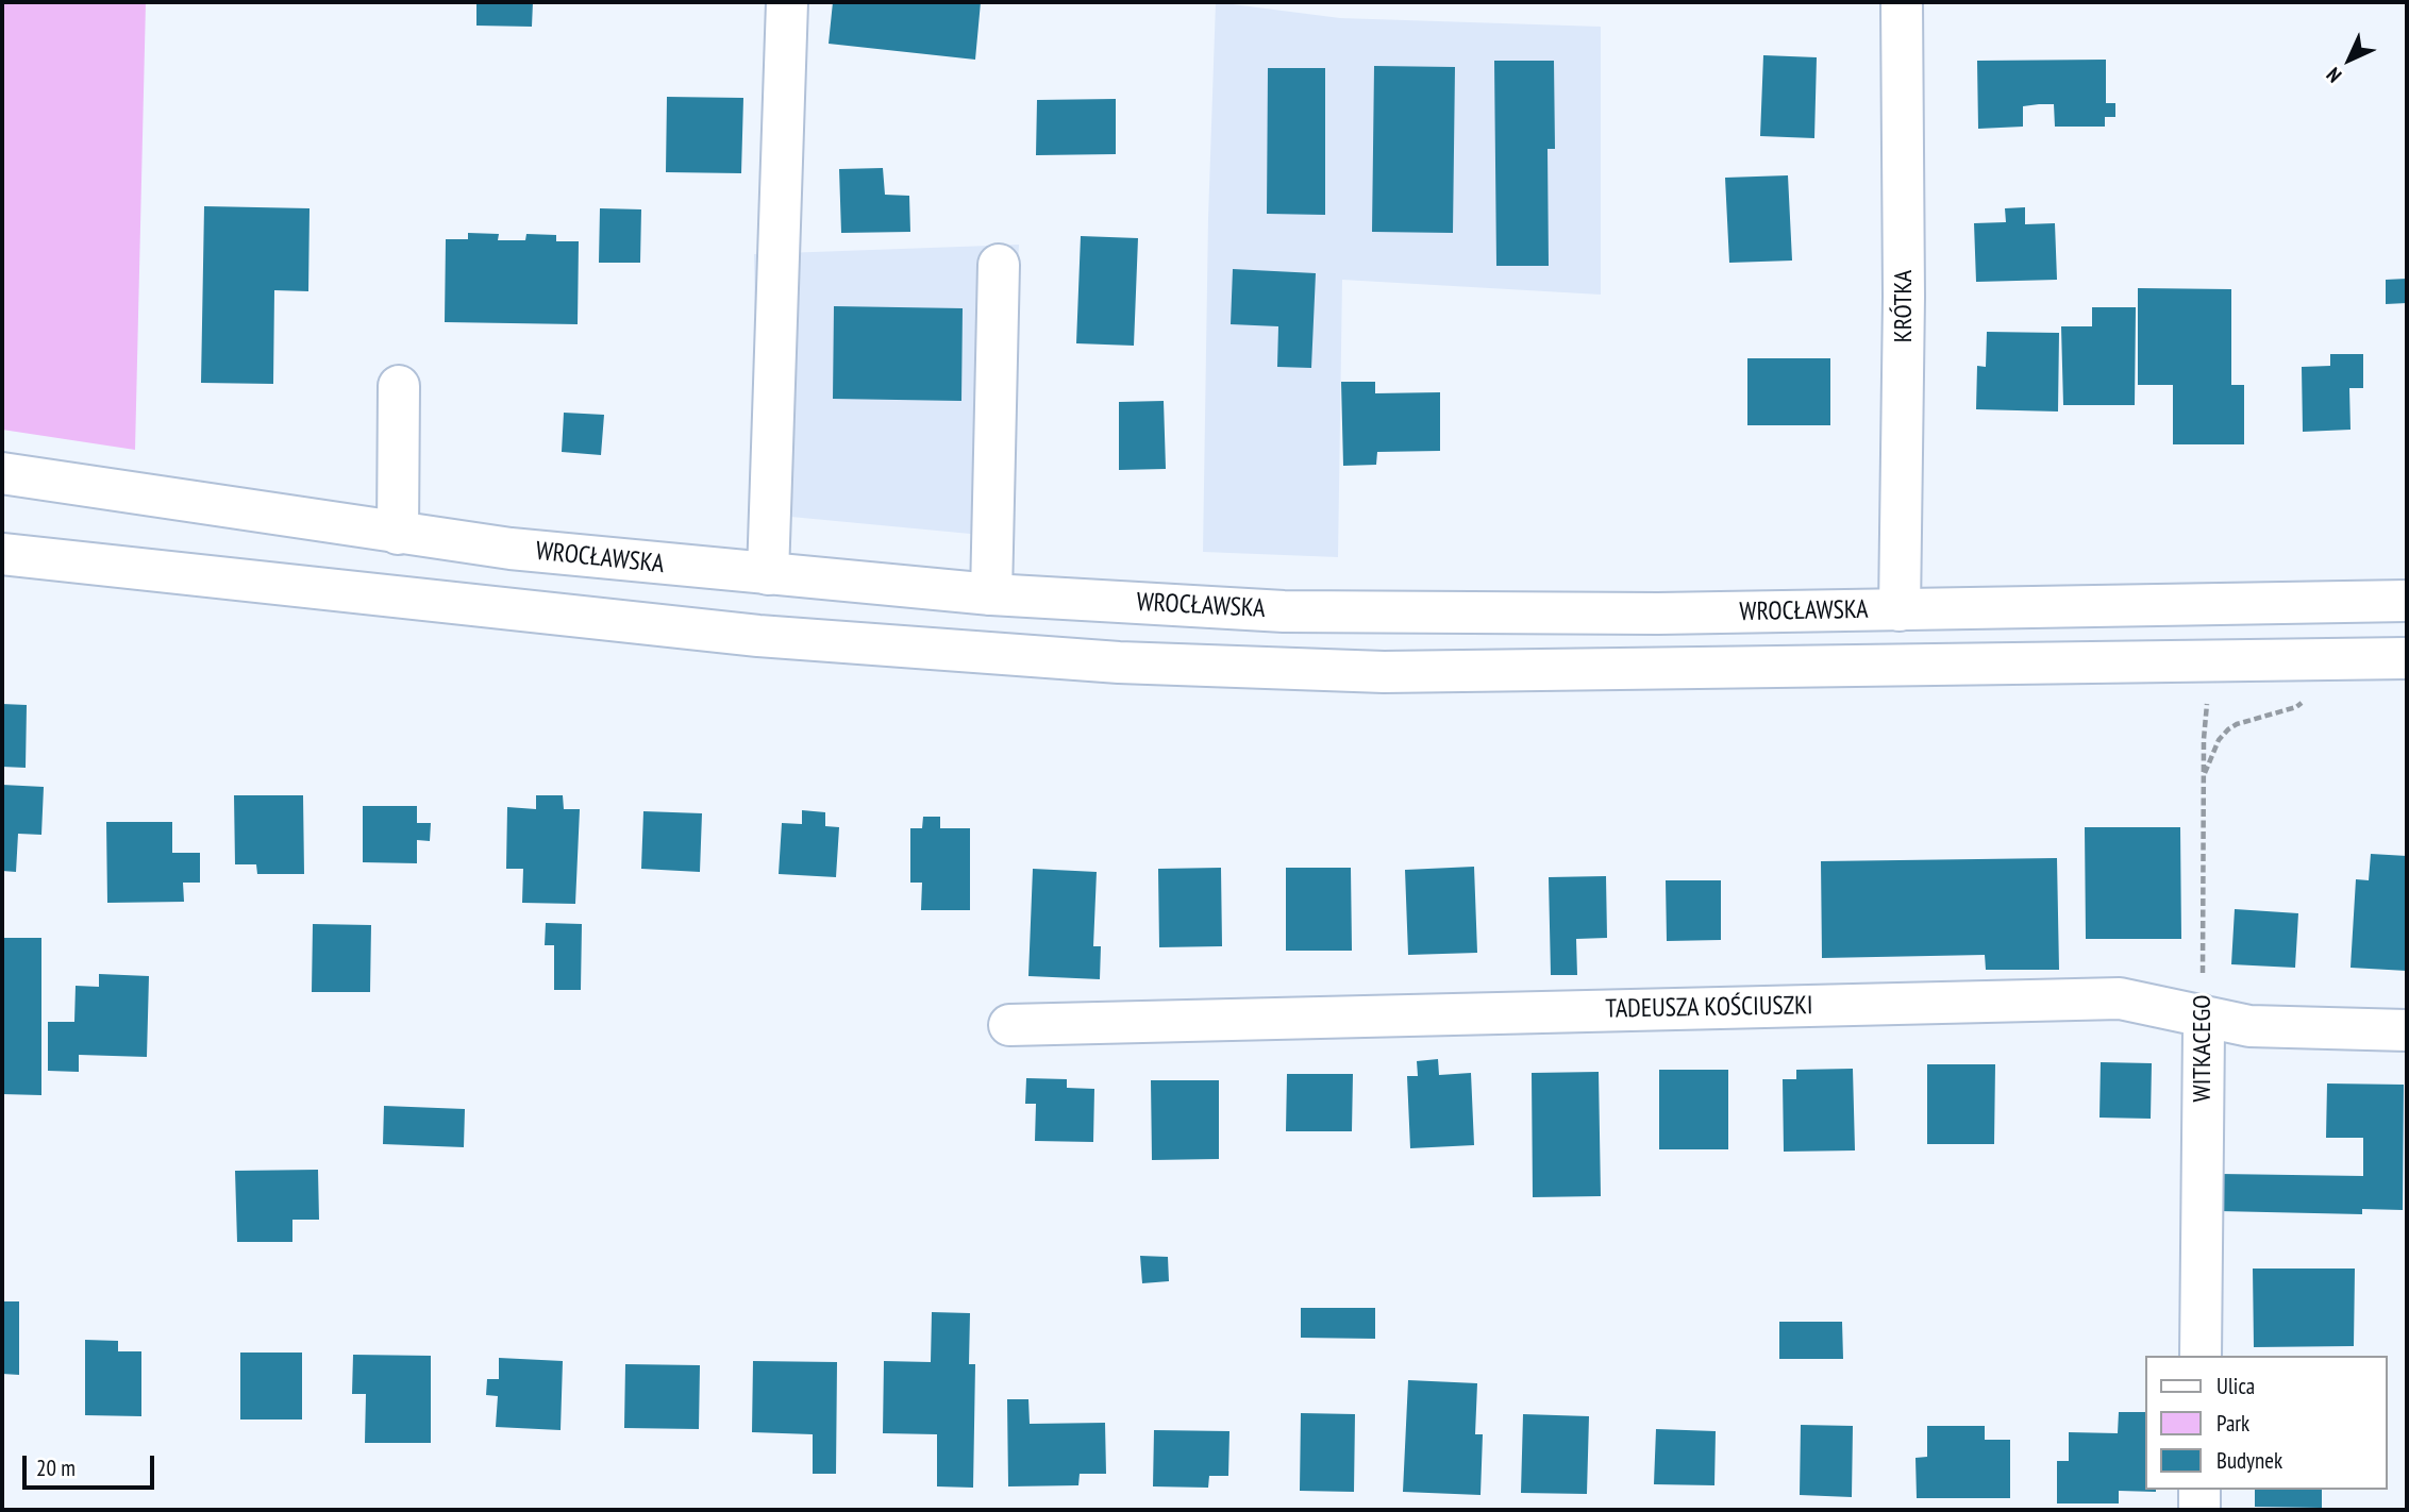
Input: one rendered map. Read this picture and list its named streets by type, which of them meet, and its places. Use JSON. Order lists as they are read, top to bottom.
{
  "streets": {
    "main road": [
      "KRÓTKA",
      "WROCŁAWSKA",
      "TADEUSZA KOŚCIUSZKI",
      "WITKACEGO"
    ]
  },
  "crossings": [
    ["KRÓTKA", "WROCŁAWSKA"],
    ["TADEUSZA KOŚCIUSZKI", "WITKACEGO"]
  ],
  "legend": ["Ulica", "Park", "Budynek"],
  "scale_bar": "20 m",
  "north": "bottom left"
}
